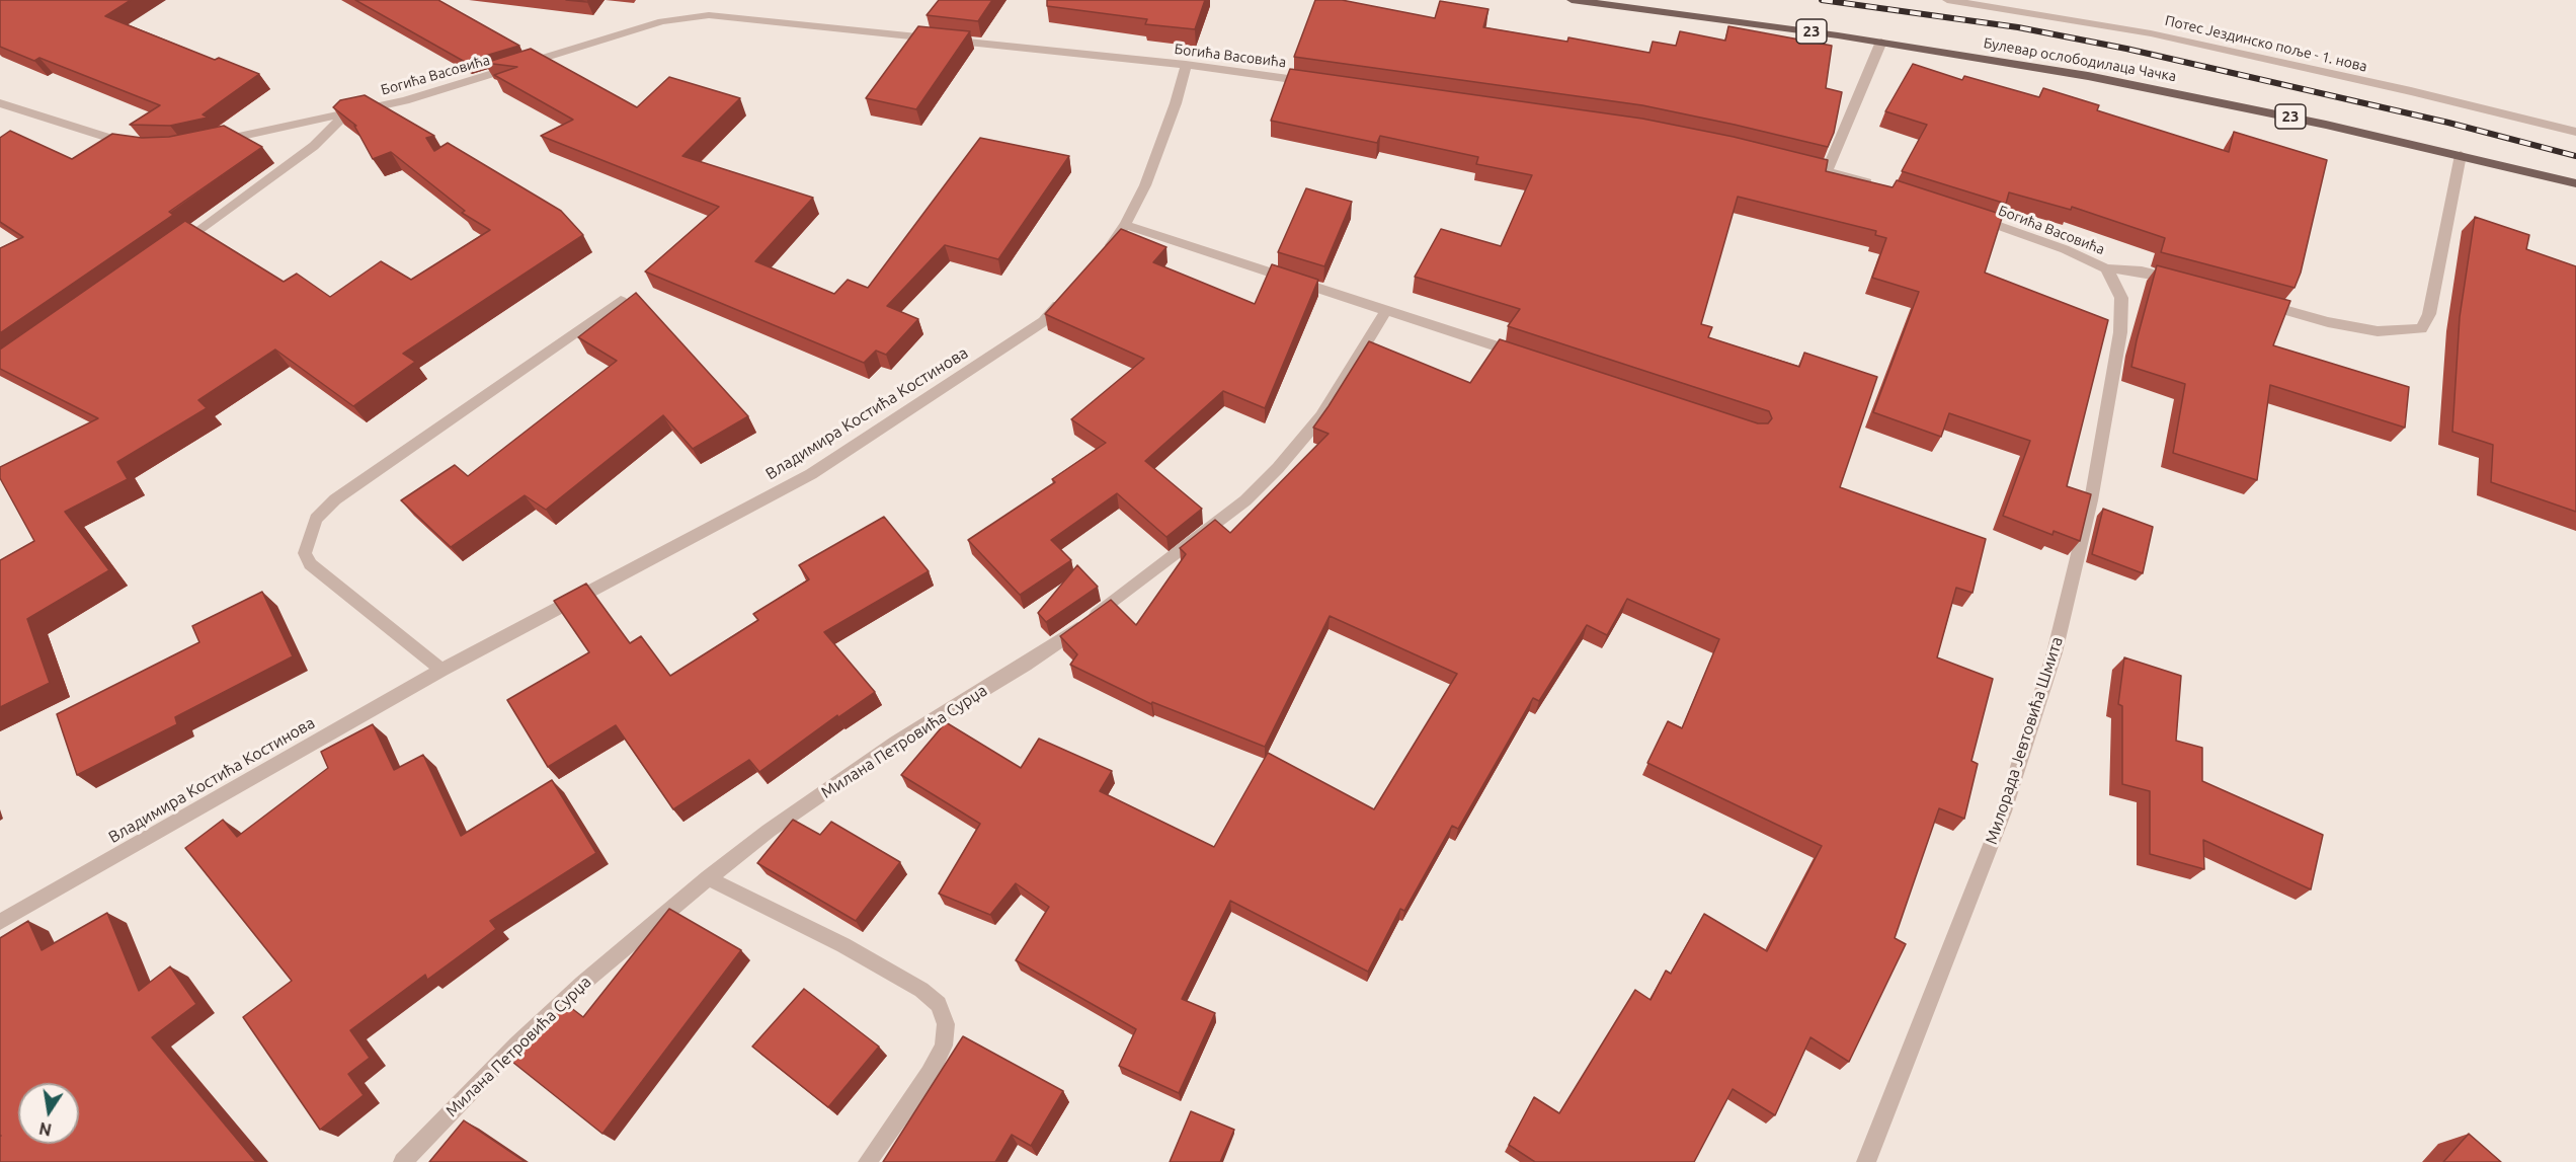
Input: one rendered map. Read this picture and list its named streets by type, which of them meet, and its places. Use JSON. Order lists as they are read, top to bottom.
{
  "streets": {
    "main road": ["23", "Булевар ослободилаца Чачка"],
    "street": [
      "Потес Јездинско поље - 1. нова",
      "Богића Васовића",
      "Владимира Костића Костинова",
      "Милорада Јевтовића Шмита",
      "Милана Петровића Сурџа"
    ]
  },
  "crossings": [
    ["Богића Васовића", "Милорада Јевтовића Шмита"]
  ],
  "north": "bottom"
}
